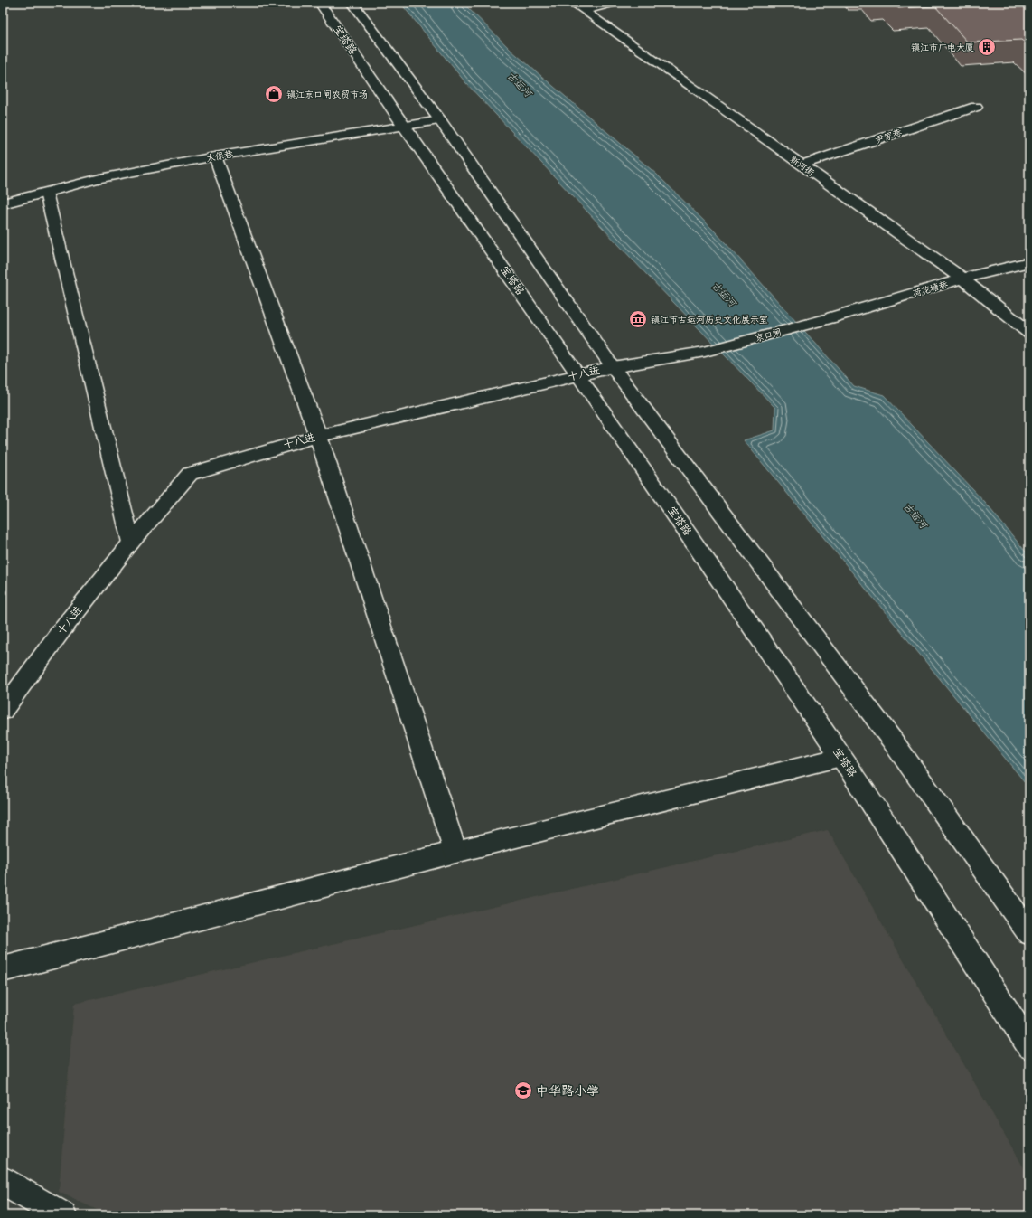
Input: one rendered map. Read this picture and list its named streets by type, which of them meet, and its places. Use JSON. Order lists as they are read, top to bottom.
{
  "streets": {
    "main road": [
      "宝塔路",
      "尹家巷",
      "太保巷",
      "新河街",
      "荷花塘巷",
      "京口闸",
      "十八进"
    ]
  },
  "crossings": [
    ["宝塔路", "太保巷"],
    ["宝塔路", "十八进"],
    ["尹家巷", "新河街"],
    ["新河街", "荷花塘巷"],
    ["荷花塘巷", "京口闸"],
    ["京口闸", "十八进"]
  ],
  "water": ["古运河"],
  "places": {
    "building": ["镇江市广电大厦"],
    "shop": ["镇江京口闸农贸市场"],
    "museum": ["镇江市古运河历史文化展示室"],
    "school or university": ["中华路小学"]
  }
}
